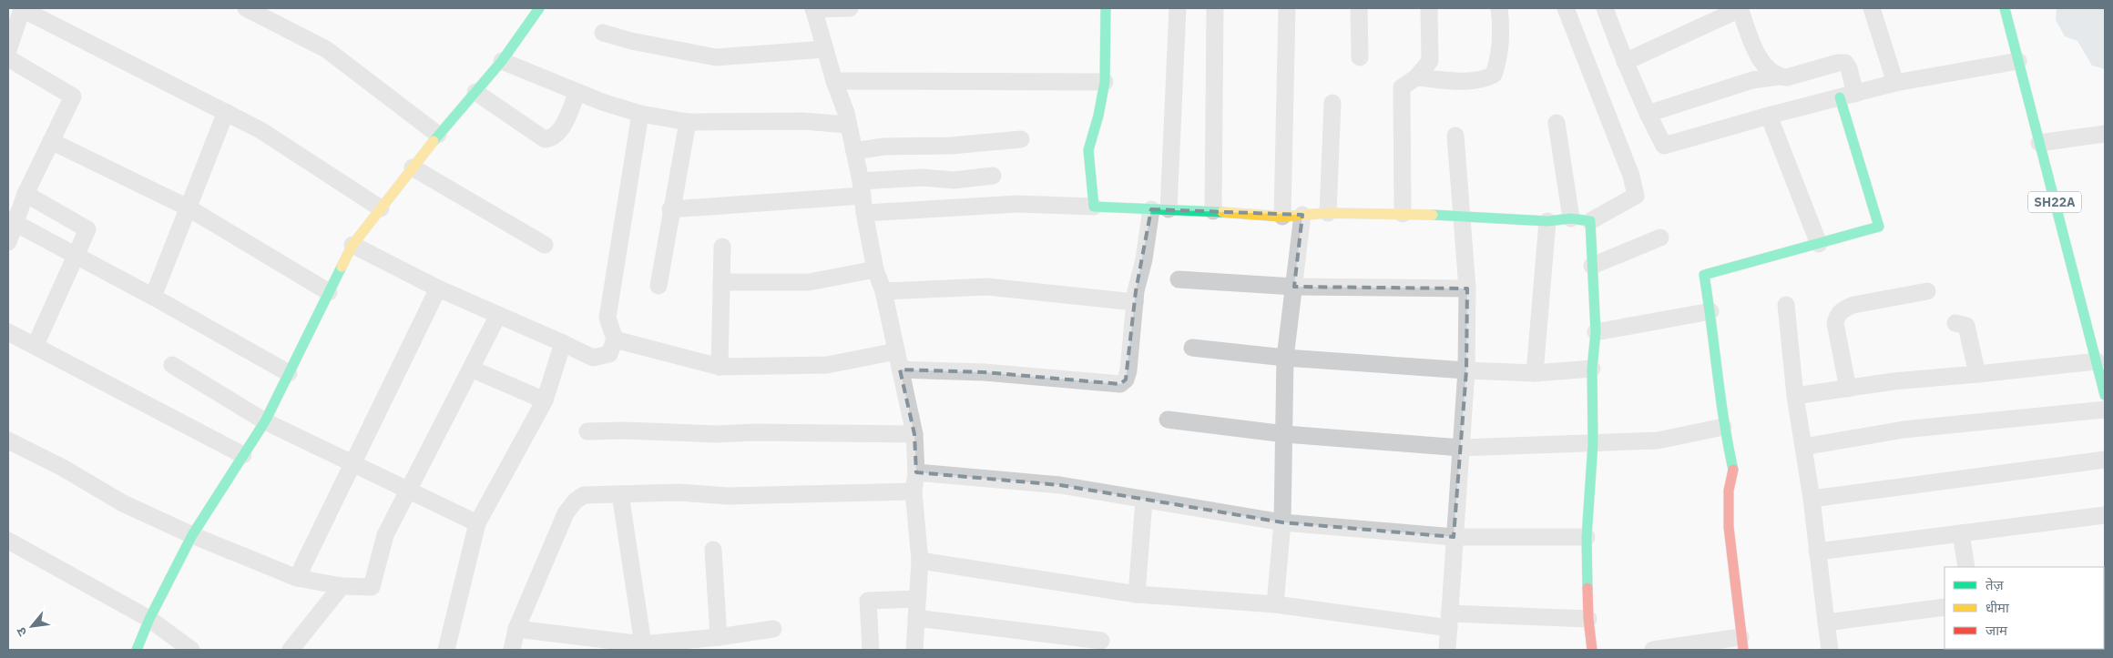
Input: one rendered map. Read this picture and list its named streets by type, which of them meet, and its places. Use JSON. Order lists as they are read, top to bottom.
{
  "streets": {
    "street": ["SH22A"]
  },
  "legend": ["तेज़", "धीमा", "जाम"],
  "north": "bottom left"
}
